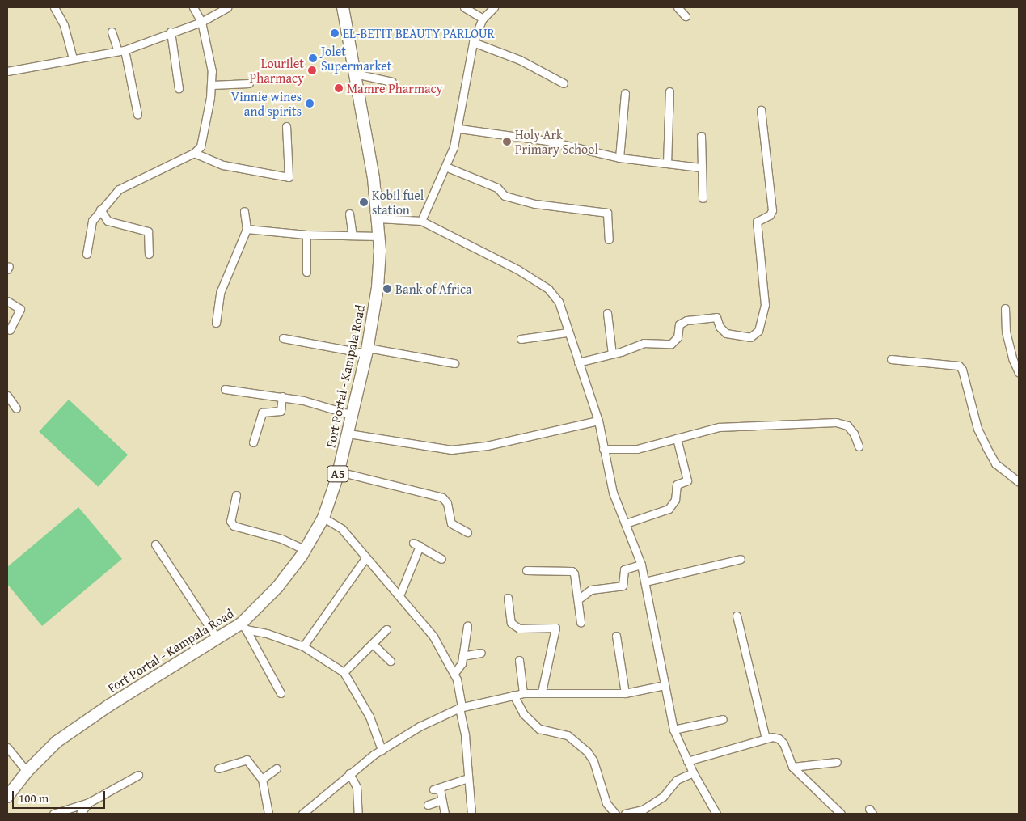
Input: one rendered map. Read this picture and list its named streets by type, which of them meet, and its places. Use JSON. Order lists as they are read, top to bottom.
{
  "streets": {
    "main road": ["Fort Portal - Kampala Road", "A5"]
  },
  "places": [
    "EL-BETIT BEAUTY PARLOUR",
    "Jolet Supermarket",
    "Lourilet Pharmacy",
    "Mamre Pharmacy",
    "Vinnie wines and spirits",
    "Holy Ark Primary School",
    "Kobil fuel station",
    "Bank of Africa"
  ],
  "scale_bar": "100 m"
}
